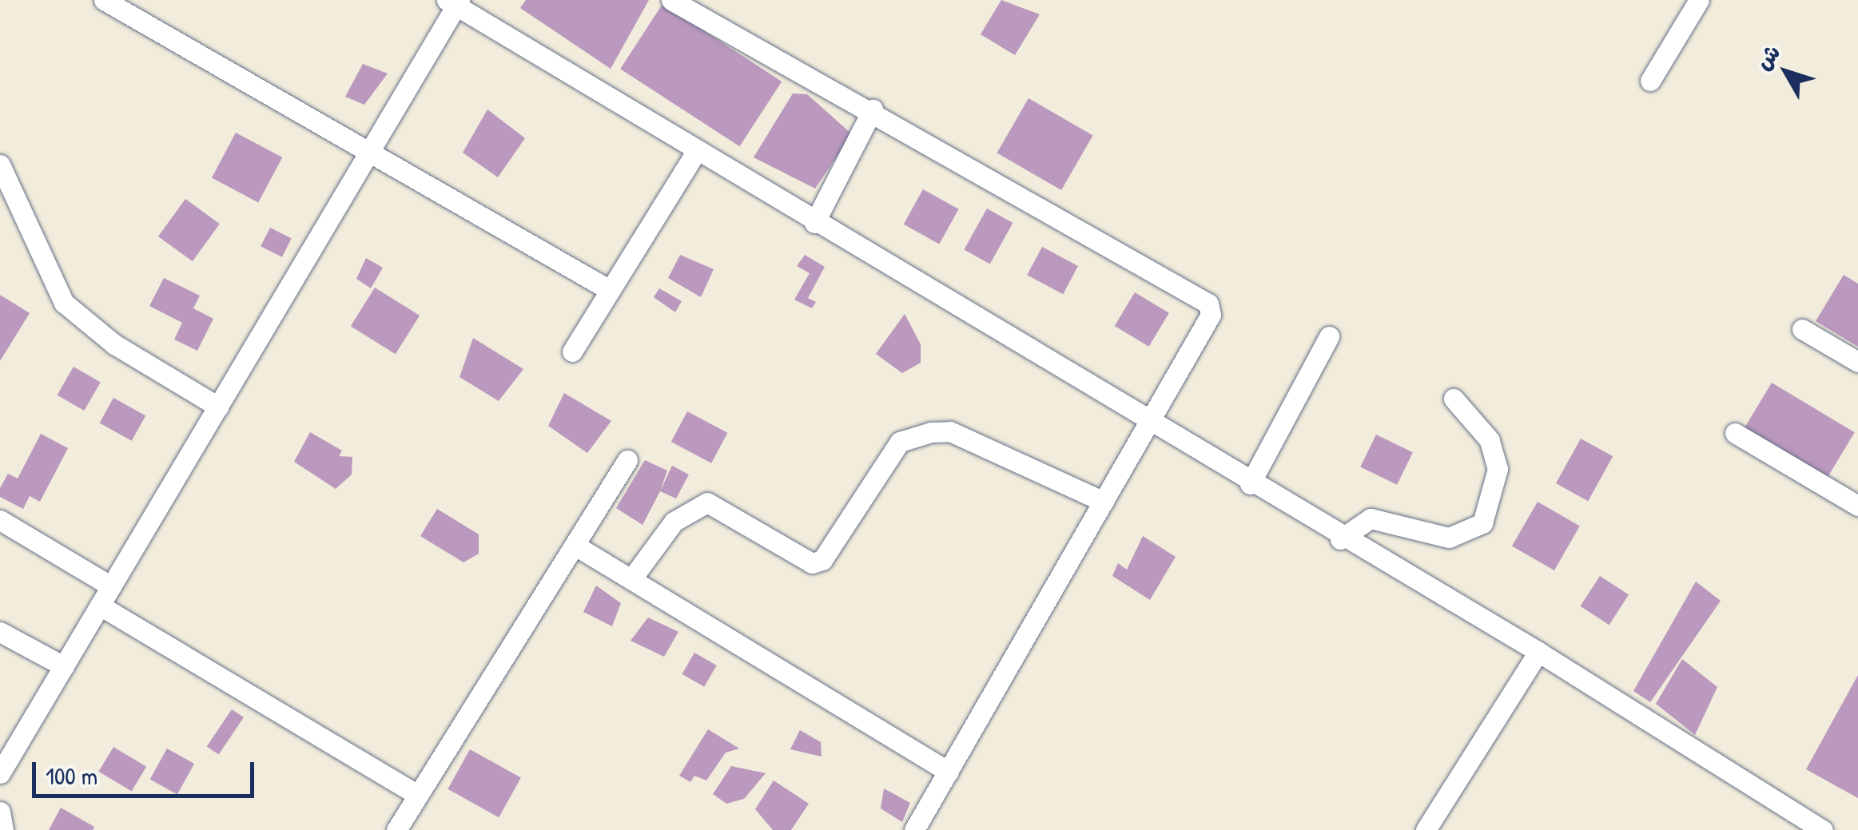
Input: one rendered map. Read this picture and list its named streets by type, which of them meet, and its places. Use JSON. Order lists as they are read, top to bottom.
{
  "scale_bar": "100 m",
  "north": "top left"
}
